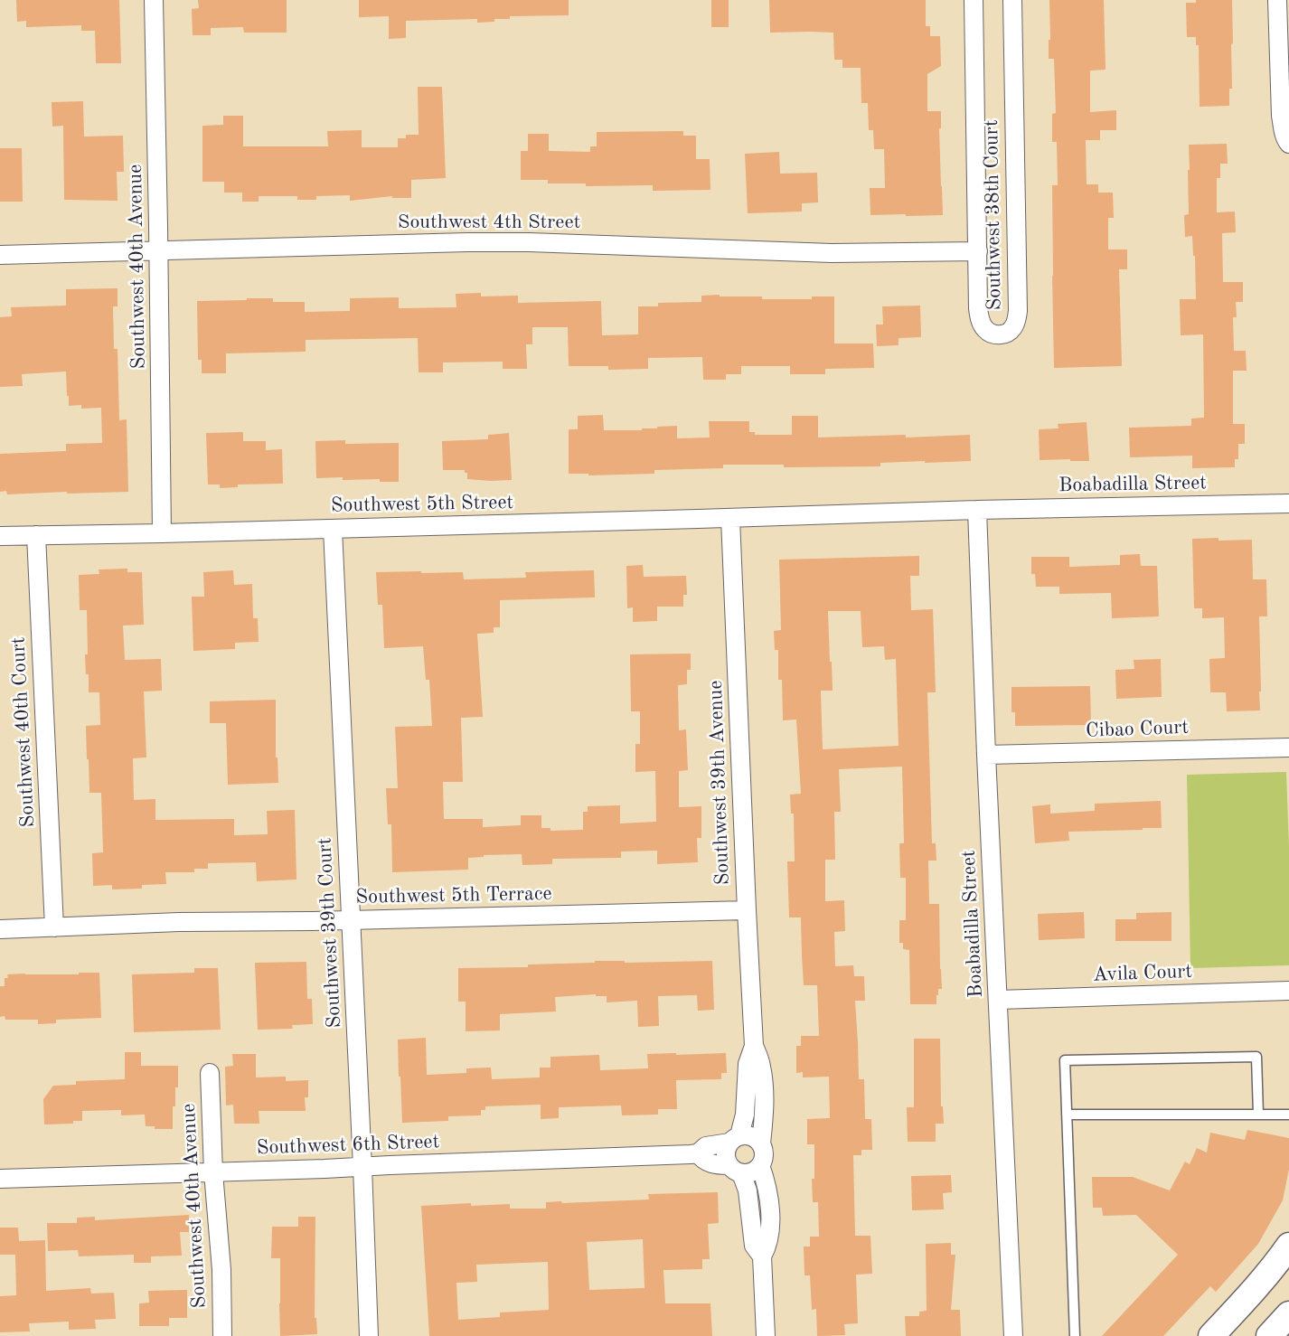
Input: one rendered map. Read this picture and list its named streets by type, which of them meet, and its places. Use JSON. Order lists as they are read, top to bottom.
{
  "streets": {
    "street": [
      "Southwest 38th Court",
      "Southwest 4th Street",
      "Southwest 40th Avenue",
      "Boabadilla Street",
      "Southwest 5th Street",
      "Cibao Court",
      "Southwest 40th Court",
      "Southwest 39th Avenue",
      "Southwest 5th Terrace",
      "Southwest 39th Court",
      "Avila Court",
      "Southwest 6th Street"
    ]
  },
  "crossings": [
    ["Southwest 38th Court", "Southwest 4th Street"],
    ["Southwest 4th Street", "Southwest 40th Avenue"],
    ["Southwest 40th Avenue", "Southwest 5th Street"],
    ["Southwest 40th Avenue", "Southwest 6th Street"],
    ["Boabadilla Street", "Southwest 5th Street"],
    ["Boabadilla Street", "Cibao Court"],
    ["Boabadilla Street", "Avila Court"],
    ["Southwest 5th Street", "Southwest 40th Court"],
    ["Southwest 5th Street", "Southwest 39th Avenue"],
    ["Southwest 5th Street", "Southwest 39th Court"],
    ["Southwest 40th Court", "Southwest 5th Terrace"],
    ["Southwest 39th Avenue", "Southwest 5th Terrace"],
    ["Southwest 39th Avenue", "Southwest 6th Street"],
    ["Southwest 5th Terrace", "Southwest 39th Court"],
    ["Southwest 39th Court", "Southwest 6th Street"]
  ]
}
